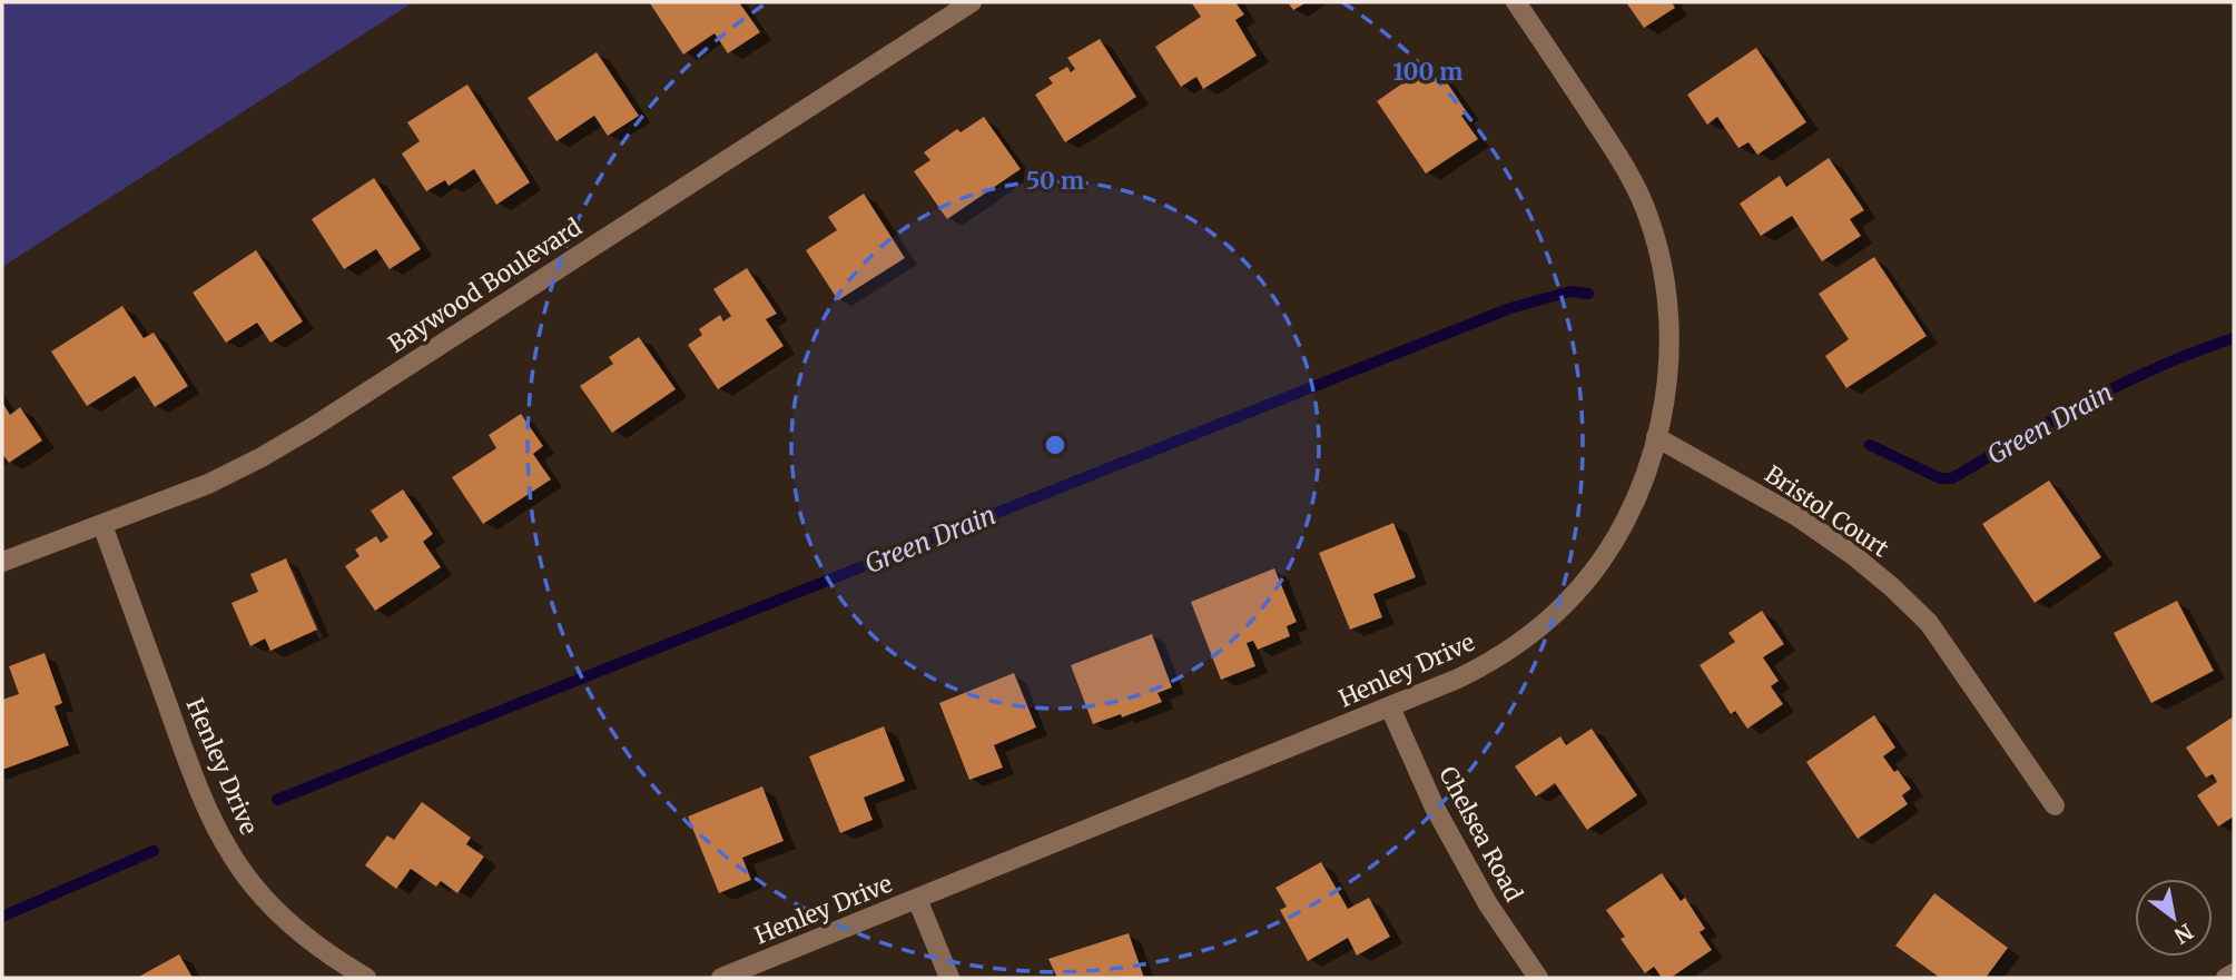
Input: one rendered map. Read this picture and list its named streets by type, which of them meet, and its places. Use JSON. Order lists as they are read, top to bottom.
{
  "streets": {
    "street": [
      "Baywood Boulevard",
      "Bristol Court",
      "Henley Drive",
      "Chelsea Road"
    ]
  },
  "crossings": [
    ["Baywood Boulevard", "Henley Drive"],
    ["Bristol Court", "Henley Drive"],
    ["Henley Drive", "Chelsea Road"]
  ],
  "water": ["Green Drain"],
  "north": "bottom right",
  "rings": ["100 m", "50 m"]
}
